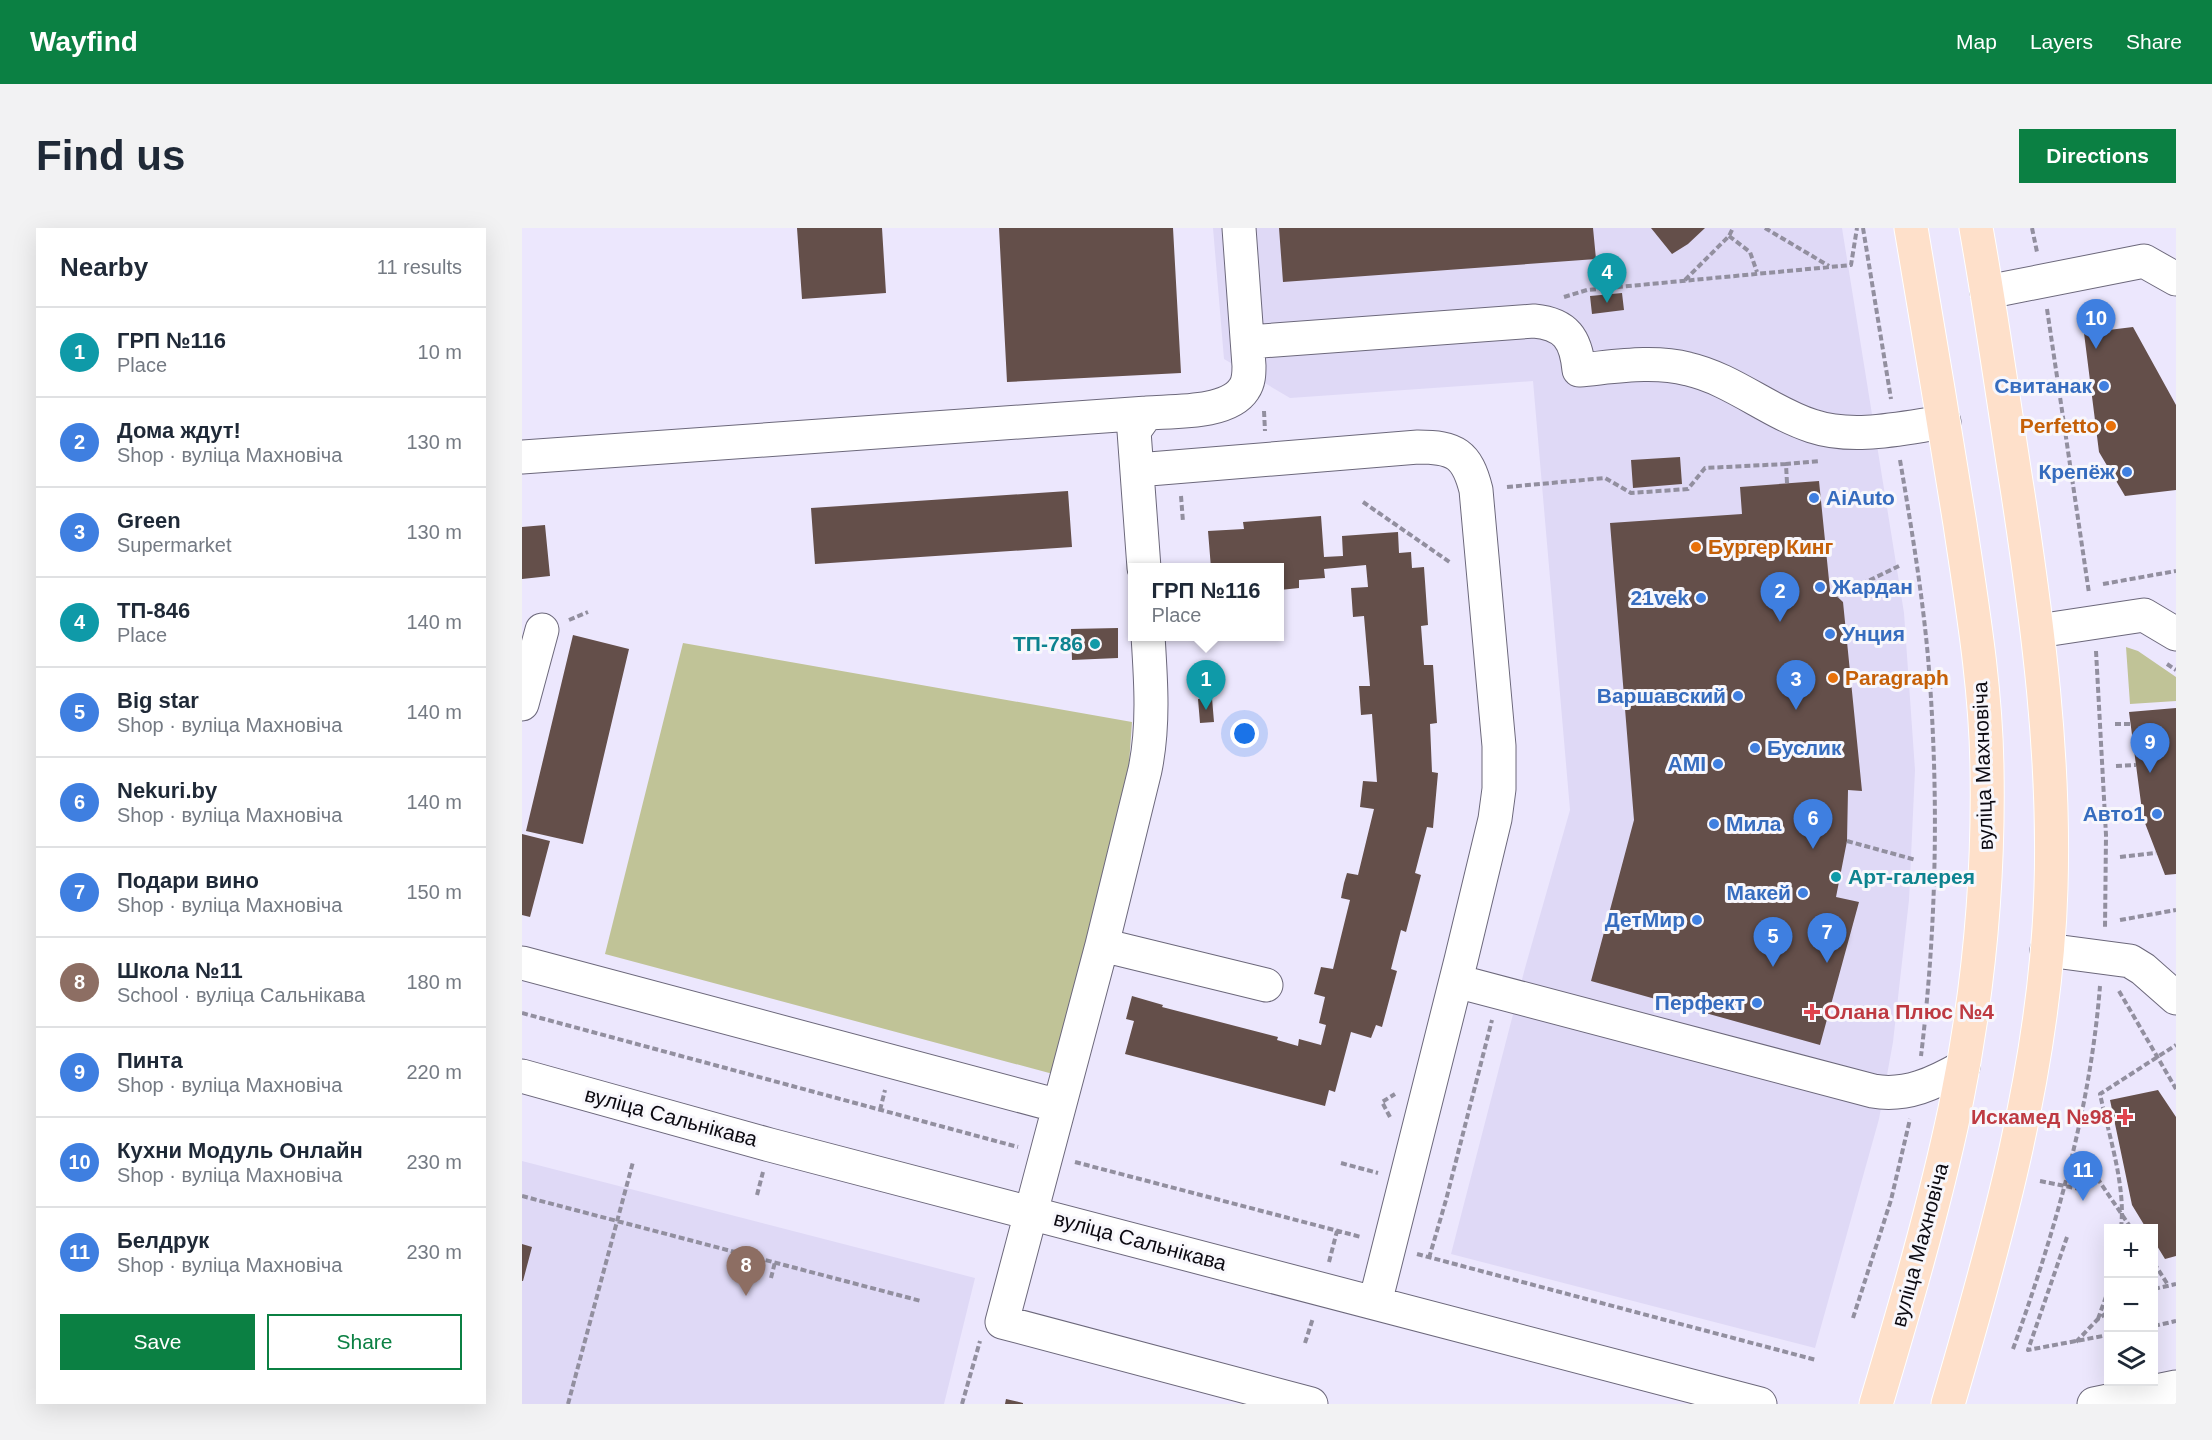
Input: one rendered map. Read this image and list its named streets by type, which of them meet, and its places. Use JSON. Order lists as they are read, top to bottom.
{
  "streets": {
    "main road": ["вуліца Махновіча"],
    "street": ["вуліца Сальнікава"]
  },
  "places": {
    "other": [
      "Свитанак",
      "Perfetto",
      "Крепёж",
      "AiAuto",
      "Бургер Кинг",
      "Жардан",
      "21vek",
      "Унция",
      "ТП-786",
      "Paragraph",
      "Варшавский",
      "Буслик",
      "AMI",
      "Авто1",
      "Мила",
      "Арт-галерея",
      "Макей",
      "ДетМир",
      "Перфект"
    ],
    "health": ["Олана Плюс №4", "Искамед №98"]
  },
  "page": {
    "header": "Wayfind",
    "nav": ["Map", "Layers", "Share"],
    "buttons": [
      "Directions",
      ["Save", "Share"]
    ],
    "title": "Find us",
    "heading": ["Nearby", "11 results"],
    "pins": [
      "4",
      "10",
      "2",
      "1",
      "3",
      "9",
      "6",
      "7",
      "5",
      "11",
      "8"
    ],
    "list": [
      {
        "mark": "1",
        "name": "ГРП №116",
        "note": "Place",
        "value": "10 m"
      },
      {
        "mark": "2",
        "name": "Дома ждут!",
        "note": "Shop · вуліца Махновіча",
        "value": "130 m"
      },
      {
        "mark": "3",
        "name": "Green",
        "note": "Supermarket",
        "value": "130 m"
      },
      {
        "mark": "4",
        "name": "ТП-846",
        "note": "Place",
        "value": "140 m"
      },
      {
        "mark": "5",
        "name": "Big star",
        "note": "Shop · вуліца Махновіча",
        "value": "140 m"
      },
      {
        "mark": "6",
        "name": "Nekuri.by",
        "note": "Shop · вуліца Махновіча",
        "value": "140 m"
      },
      {
        "mark": "7",
        "name": "Подари вино",
        "note": "Shop · вуліца Махновіча",
        "value": "150 m"
      },
      {
        "mark": "8",
        "name": "Школа №11",
        "note": "School · вуліца Сальнікава",
        "value": "180 m"
      },
      {
        "mark": "9",
        "name": "Пинта",
        "note": "Shop · вуліца Махновіча",
        "value": "220 m"
      },
      {
        "mark": "10",
        "name": "Кухни Модуль Онлайн",
        "note": "Shop · вуліца Махновіча",
        "value": "230 m"
      },
      {
        "mark": "11",
        "name": "Белдрук",
        "note": "Shop · вуліца Махновіча",
        "value": "230 m"
      }
    ],
    "popup": ["ГРП №116", "Place"],
    "map_buttons": ["+", "−"]
  }
}
